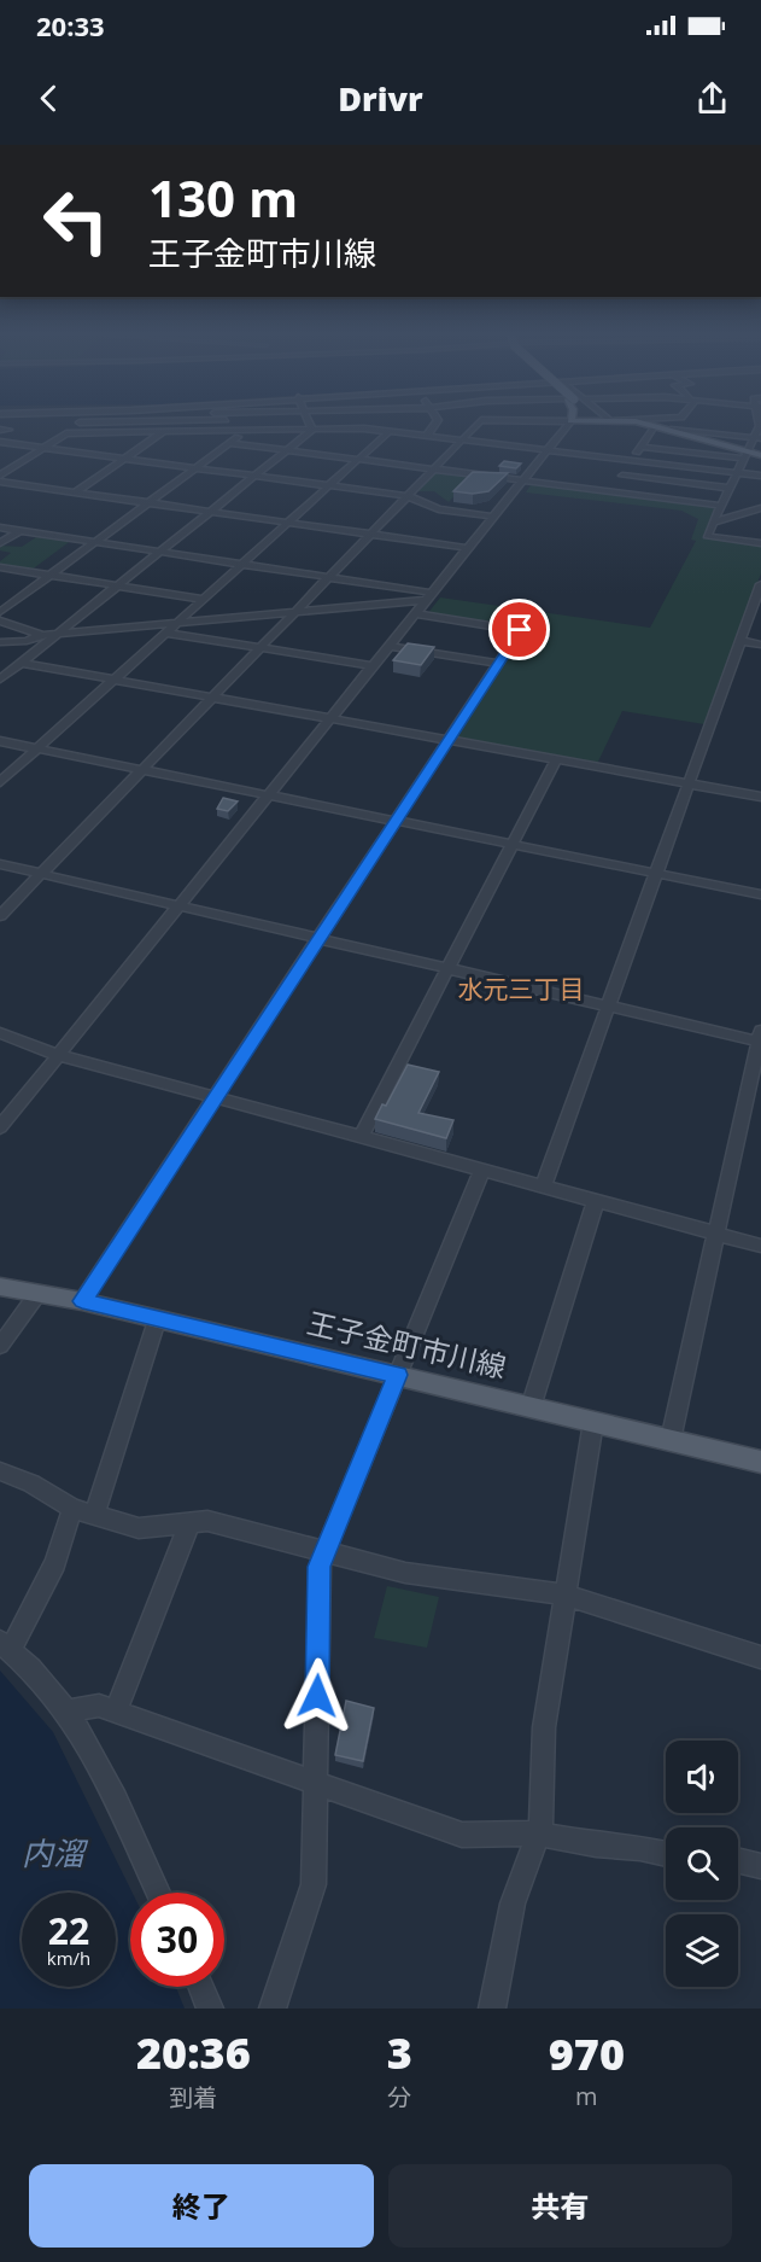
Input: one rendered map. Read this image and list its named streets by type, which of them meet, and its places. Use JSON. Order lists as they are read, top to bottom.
{
  "streets": {
    "main road": ["王子金町市川線"]
  },
  "districts": ["水元三丁目"],
  "water": ["内溜"],
  "page": {
    "status": "20:33",
    "header": "Drivr",
    "turn": ["130 m", "王子金町市川線"],
    "speed": "22 km/h",
    "limit": "30",
    "eta": [
      "20:36",
      "到着",
      "3",
      "分",
      "970",
      "m"
    ],
    "buttons": ["終了", "共有"]
  }
}
